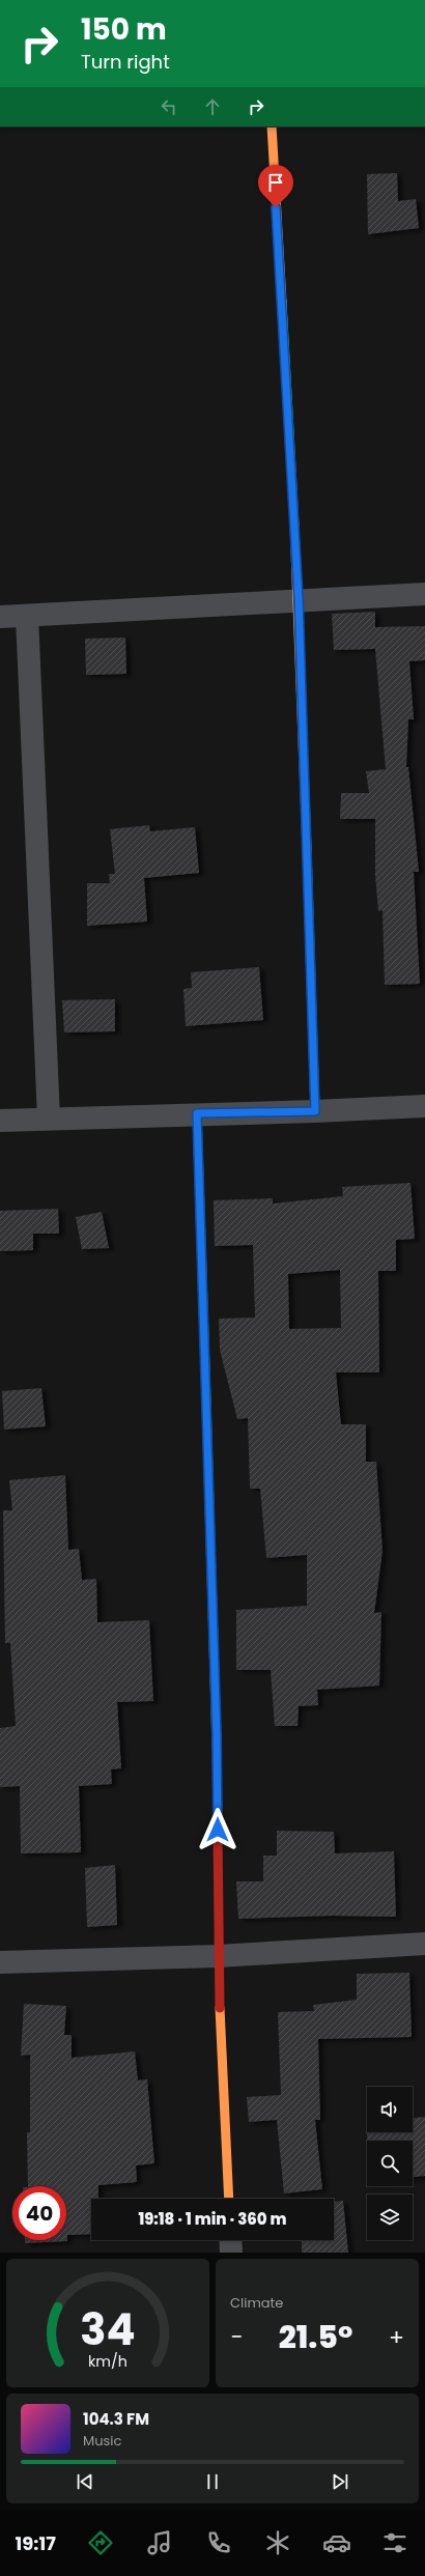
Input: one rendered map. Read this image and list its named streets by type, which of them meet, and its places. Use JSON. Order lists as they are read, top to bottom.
{
  "page": {
    "turn": ["150 m", "Turn right"],
    "limit": "40",
    "trip": "19:18 · 1 min · 360 m",
    "tile": "Climate",
    "heat": ["−", "21.5°", "+"],
    "song": ["104.3 FM", "Music"],
    "tabs": "19:17",
    "gauge": ["34", "km/h"]
  }
}
